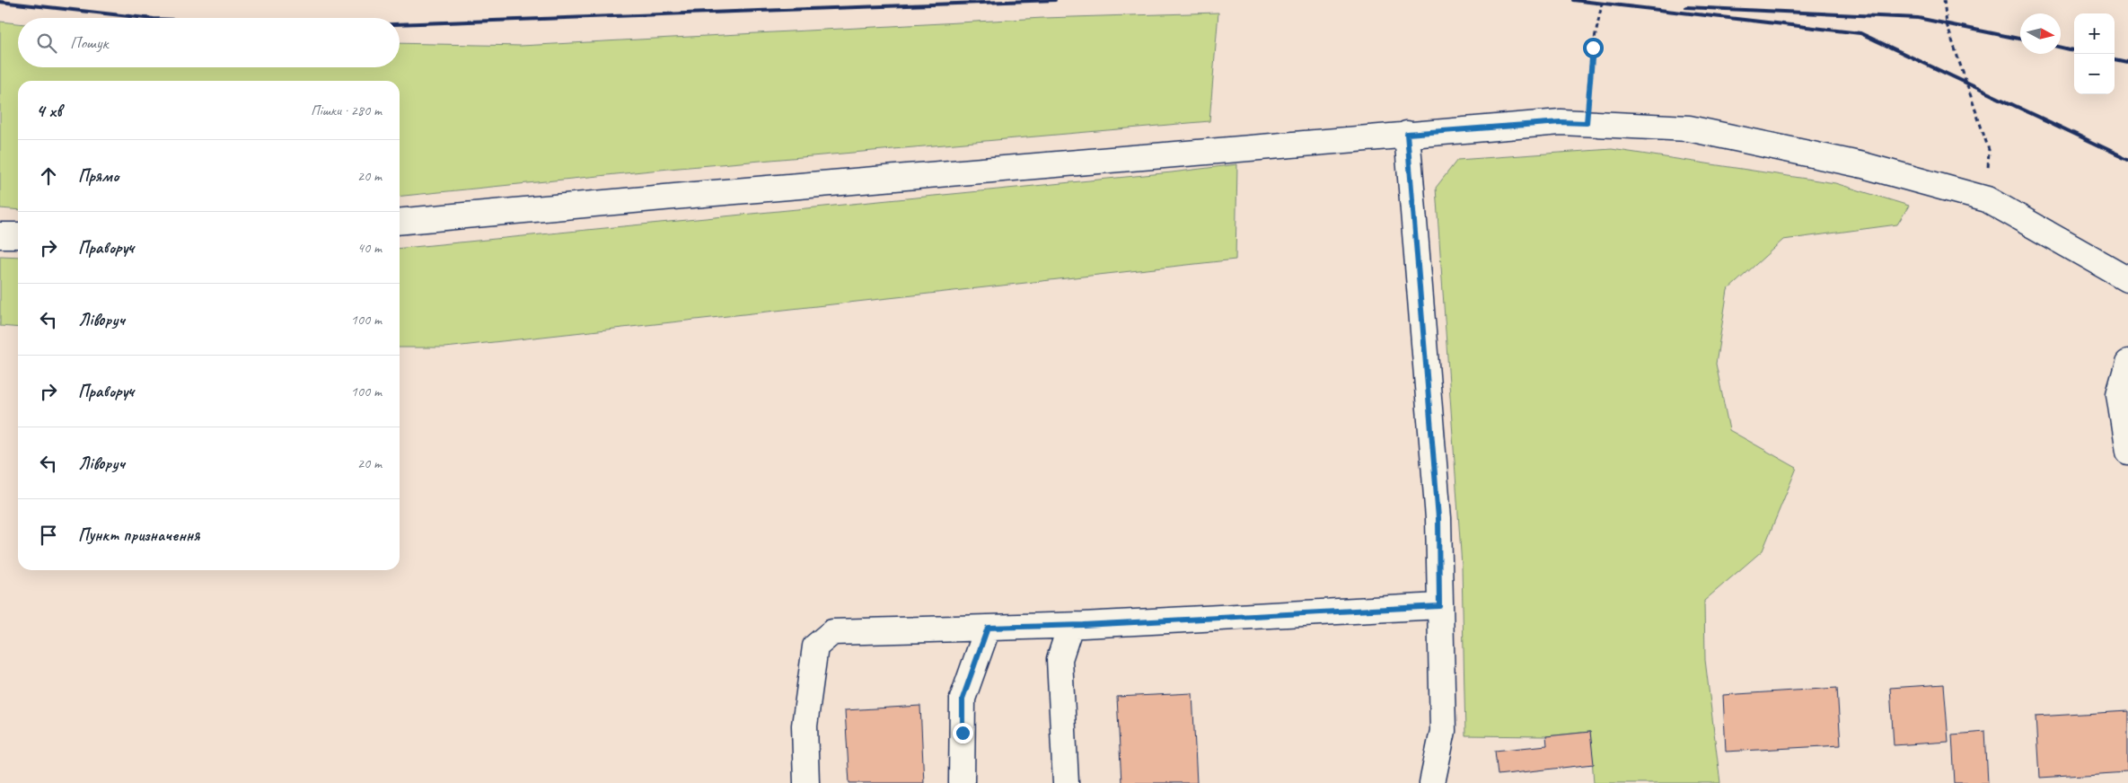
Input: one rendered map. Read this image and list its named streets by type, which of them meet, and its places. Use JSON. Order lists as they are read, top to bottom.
{
  "north": "right",
  "page": {
    "map_buttons": ["+", "−"],
    "search": "Пошук",
    "heading": ["4 хв", "Пішки · 280 m"],
    "list": [
      ["Прямо", "20 m"],
      ["Праворуч", "40 m"],
      ["Ліворуч", "100 m"],
      ["Праворуч", "100 m"],
      ["Ліворуч", "20 m"],
      "Пункт призначення"
    ]
  }
}
